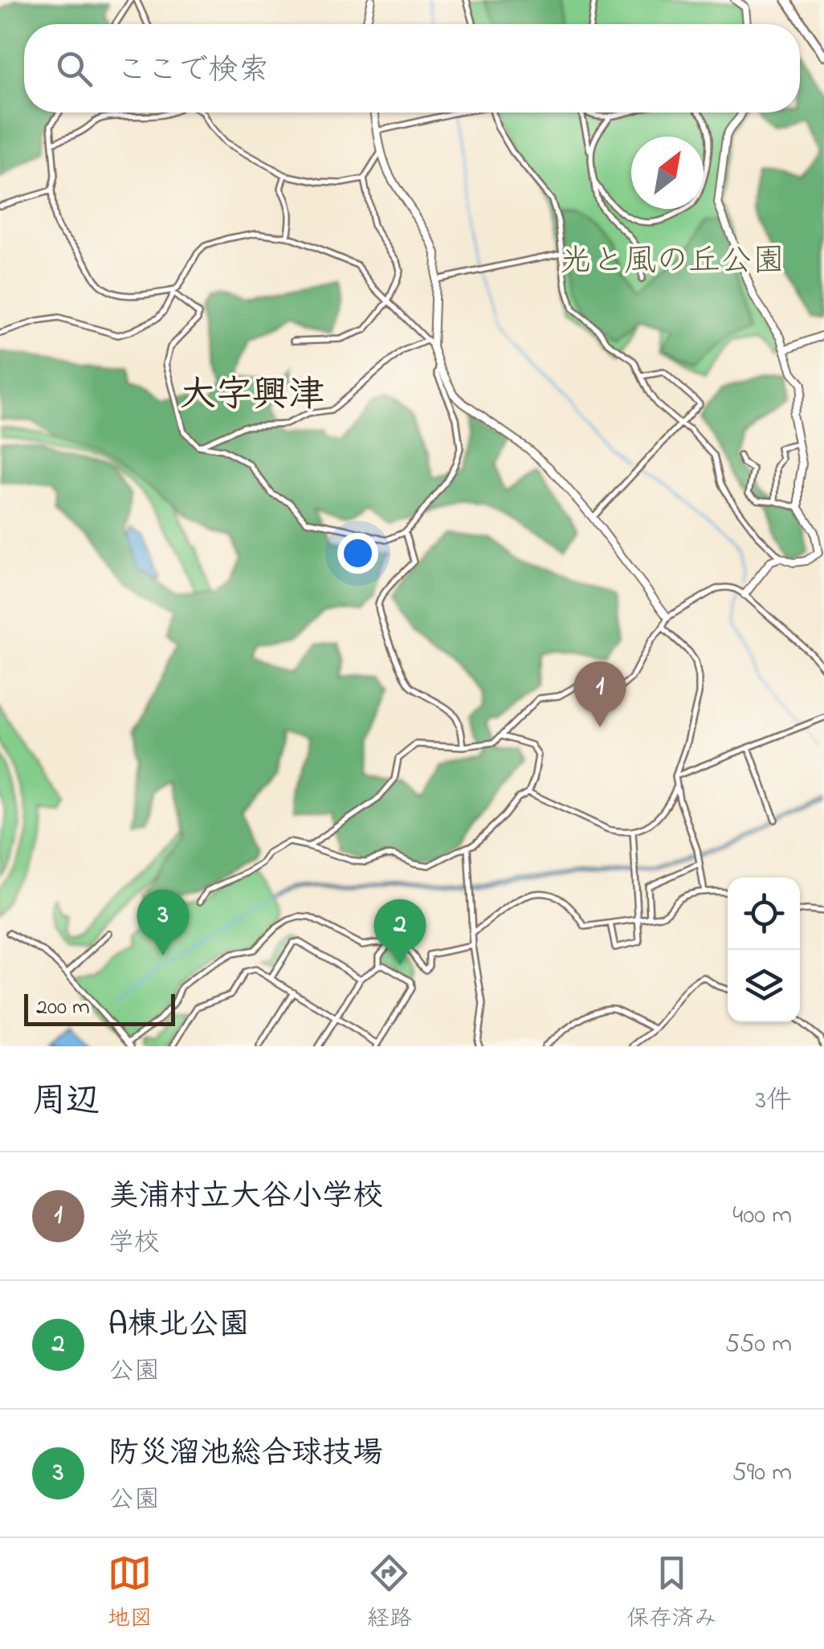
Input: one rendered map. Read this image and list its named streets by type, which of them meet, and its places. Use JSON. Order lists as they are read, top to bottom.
{
  "districts": ["大字興津"],
  "parks": ["光と風の丘公園"],
  "scale_bar": "200 m",
  "north": "top right",
  "page": {
    "search": "ここで検索",
    "pins": ["1", "3", "2"],
    "scale": "200 m",
    "heading": ["周辺", "3件"],
    "list": [
      {
        "mark": "1",
        "name": "美浦村立大谷小学校",
        "note": "学校",
        "value": "400 m"
      },
      {
        "mark": "2",
        "name": "A棟北公園",
        "note": "公園",
        "value": "550 m"
      },
      {
        "mark": "3",
        "name": "防災溜池総合球技場",
        "note": "公園",
        "value": "590 m"
      }
    ],
    "nav": ["地図", "経路", "保存済み"]
  }
}
